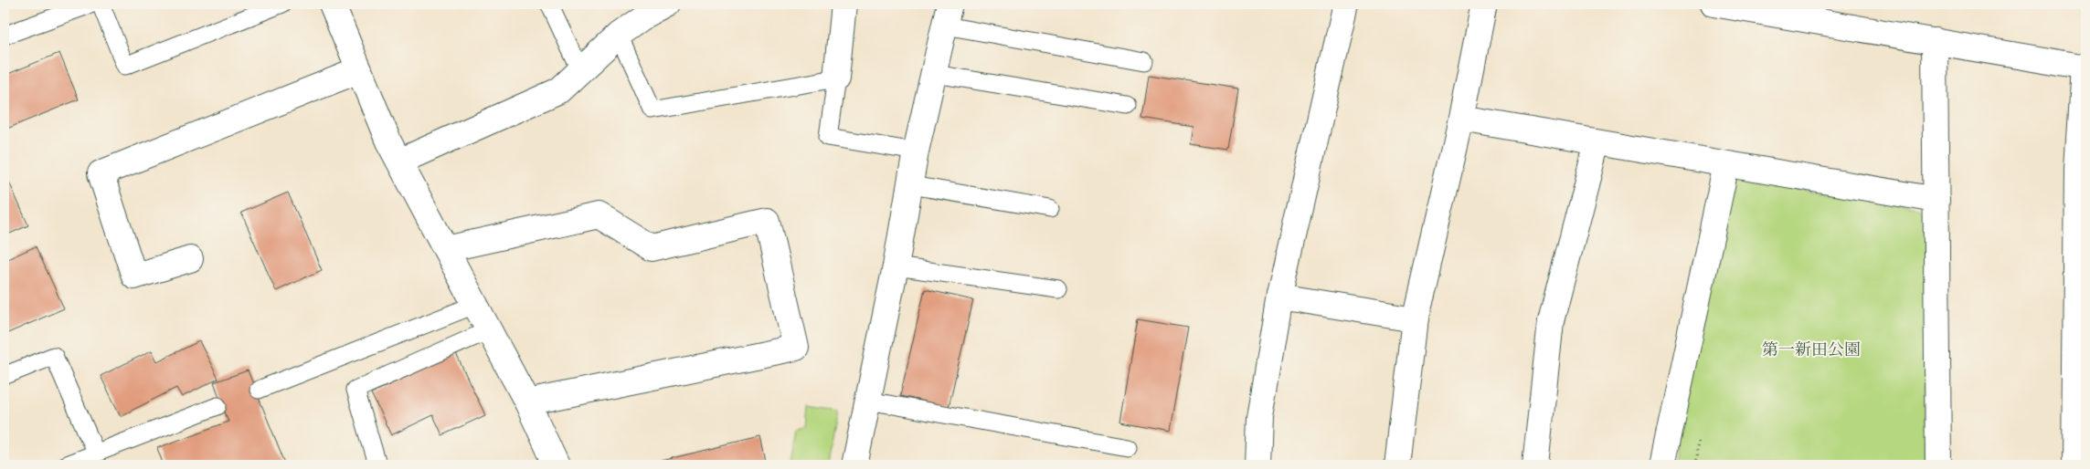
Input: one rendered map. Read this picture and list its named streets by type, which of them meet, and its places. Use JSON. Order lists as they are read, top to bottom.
{
  "parks": ["第一新田公園"]
}
